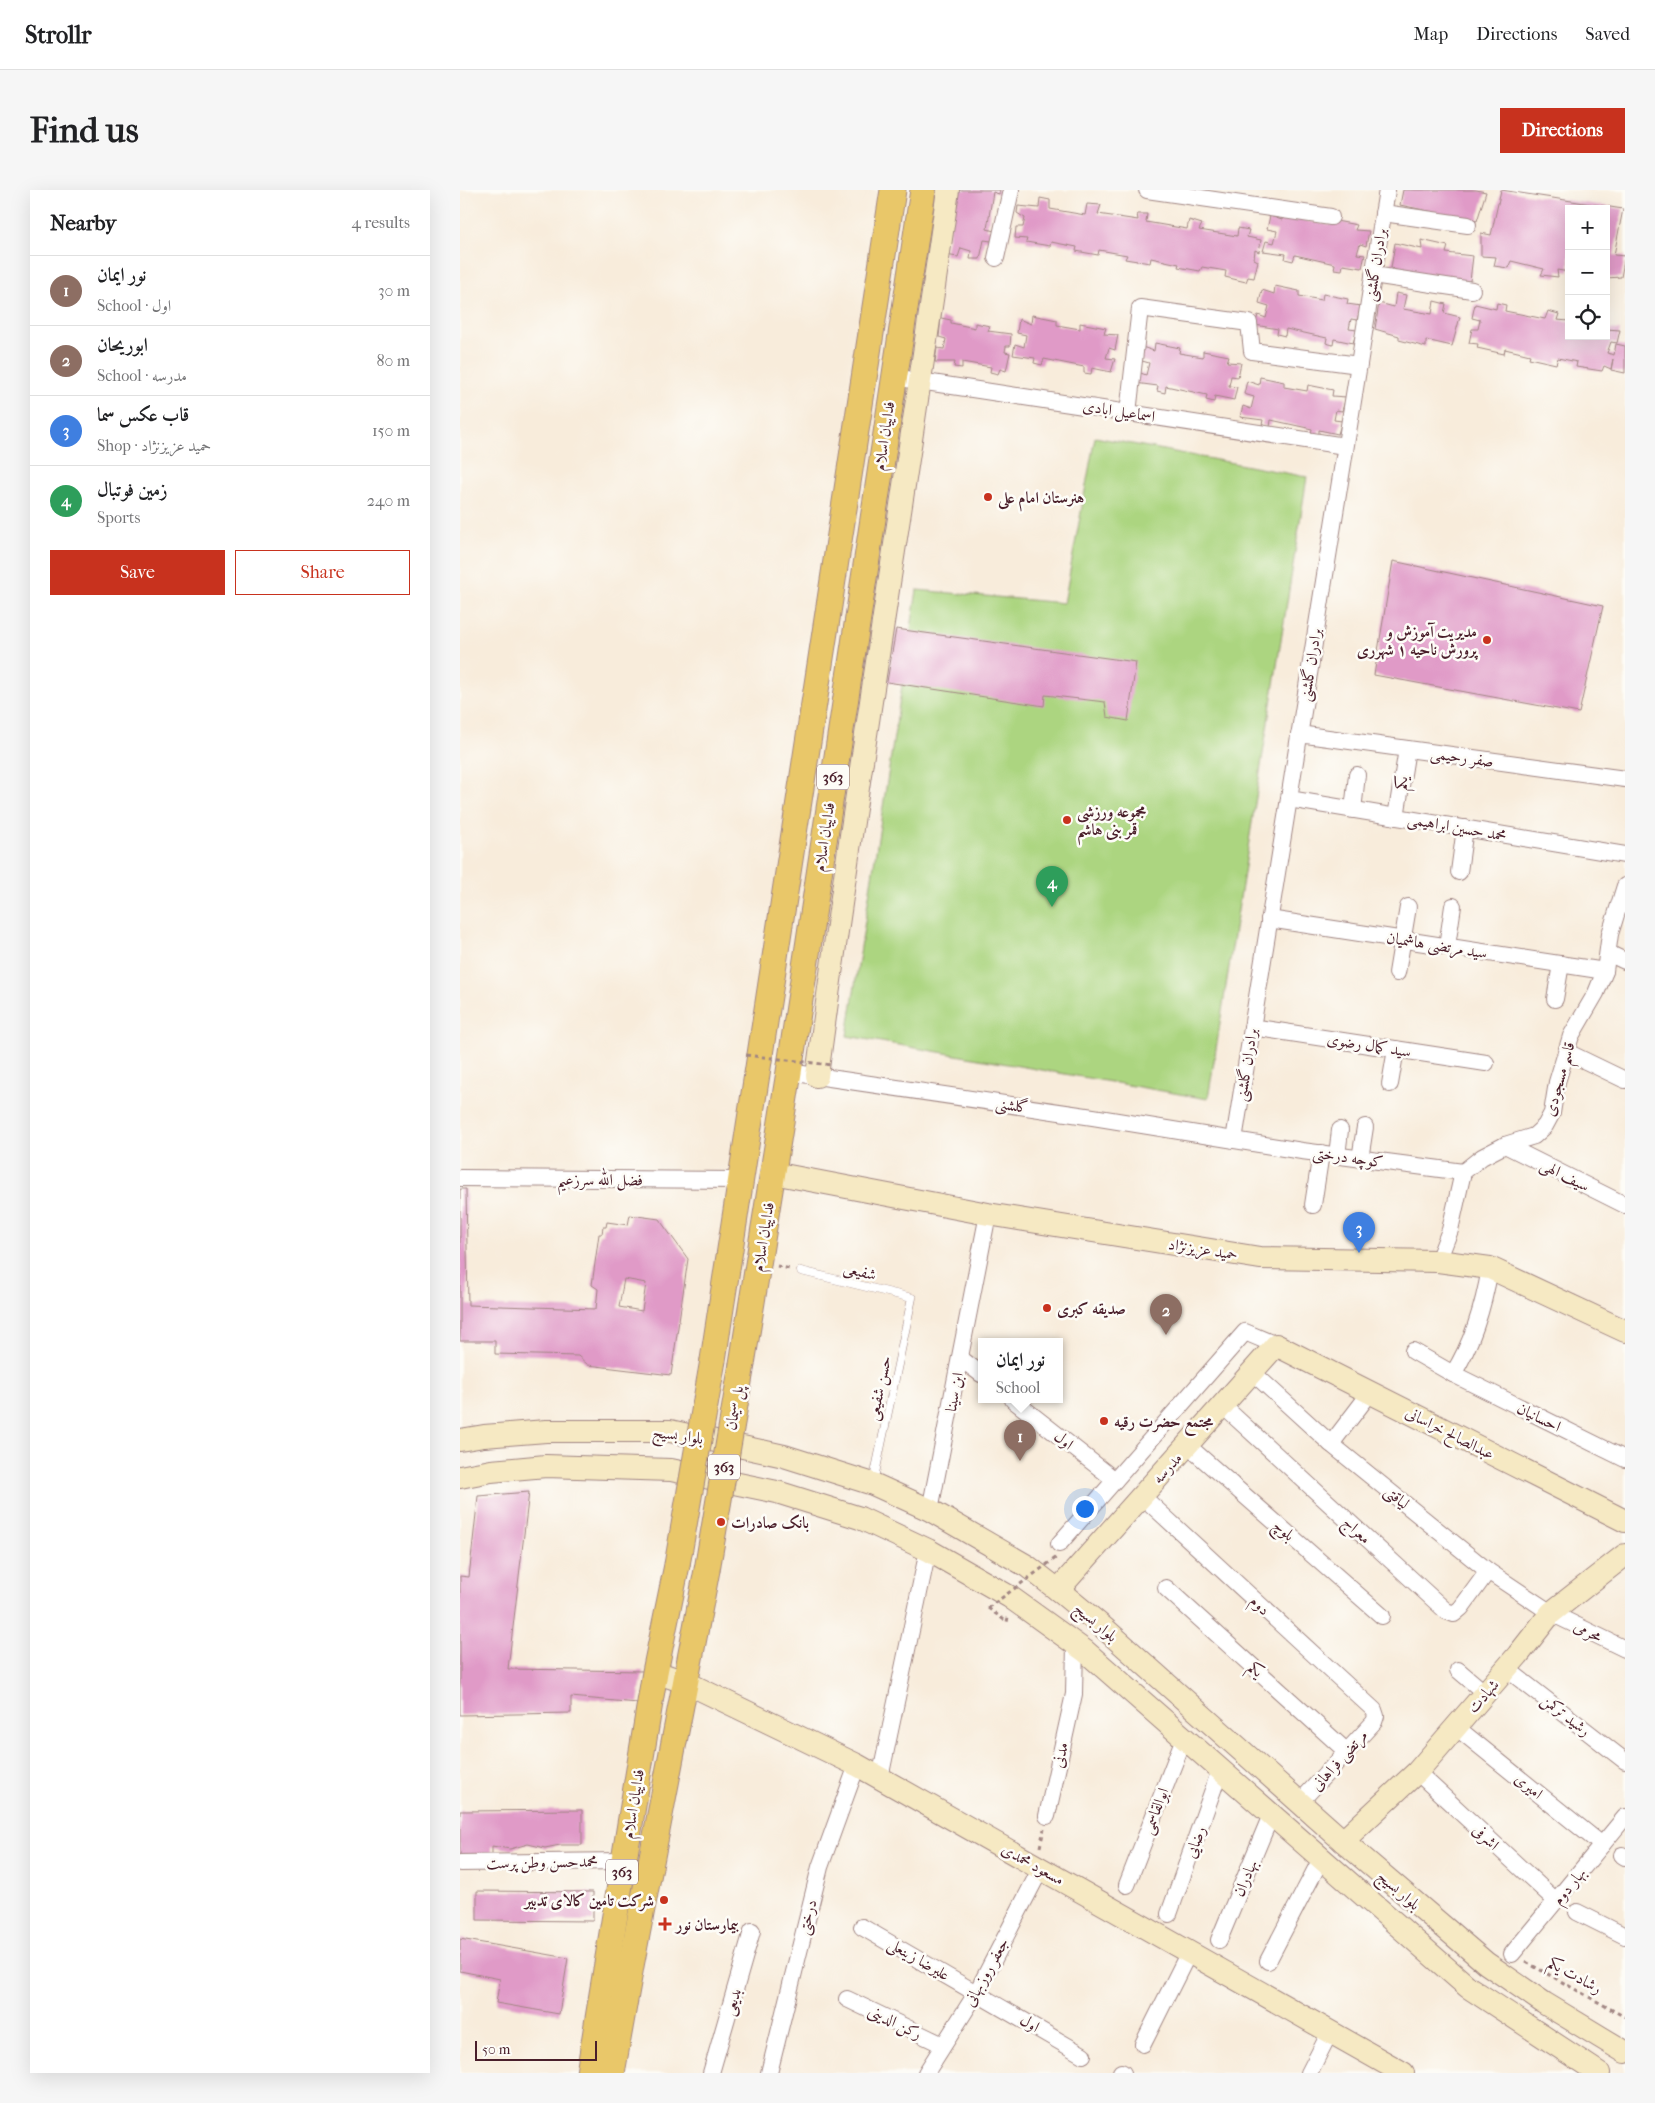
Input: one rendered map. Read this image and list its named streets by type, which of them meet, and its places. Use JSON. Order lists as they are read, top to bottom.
{
  "streets": {
    "main road": ["فداییان اسلام", "363", "پل سیمان"],
    "street": [
      "برادران گلشنی",
      "اسماعیل ابادی",
      "صفر رحیمی",
      "یکم",
      "محمد حسین ابراهیمی",
      "سید مرتضی هاشمیان",
      "سید کمال رضوی",
      "قاسم مسجودی",
      "گلشنی",
      "کوچه درختی",
      "سیف الهی",
      "فضل الله سرزعیم",
      "حمید عزیزنژاد",
      "ابن سینا",
      "احسانیان",
      "عبدالصالح خراسانی",
      "بلوار بسیج",
      "اول",
      "مدرسه",
      "لیاقتی",
      "بلوچ",
      "معراج",
      "دوم",
      "محرمی",
      "شهادت",
      "رشید ترکمن",
      "مدنی",
      "مرتضی فراهانی",
      "امیری",
      "ابوالقاسمی",
      "اشرفی",
      "رضایی",
      "محمدحسن وطن پرست",
      "مسعود محمدی",
      "بهادران",
      "بهار دوم",
      "درختی",
      "علیرضا زینعلی",
      "جعفر روزبهانی",
      "بدیعی",
      "رکن الدینی"
    ],
    "lane": ["شفیعی", "حسن شفیعی"],
    "path": ["رشادت یکم"]
  },
  "crossings": [
    ["برادران گلشنی", "اسماعیل ابادی"],
    ["برادران گلشنی", "صفر رحیمی"],
    ["برادران گلشنی", "محمد حسین ابراهیمی"],
    ["برادران گلشنی", "سید مرتضی هاشمیان"],
    ["برادران گلشنی", "سید کمال رضوی"],
    ["برادران گلشنی", "گلشنی"],
    ["برادران گلشنی", "کوچه درختی"],
    ["اسماعیل ابادی", "فداییان اسلام"],
    ["فداییان اسلام", "گلشنی"],
    ["فداییان اسلام", "فضل الله سرزعیم"],
    ["فداییان اسلام", "حمید عزیزنژاد"],
    ["فداییان اسلام", "پل سیمان"],
    ["فداییان اسلام", "محمدحسن وطن پرست"],
    ["فداییان اسلام", "مسعود محمدی"],
    ["صفر رحیمی", "یکم"],
    ["یکم", "محمد حسین ابراهیمی"],
    ["یکم", "مرتضی فراهانی"],
    ["سید مرتضی هاشمیان", "قاسم مسجودی"],
    ["قاسم مسجودی", "کوچه درختی"],
    ["قاسم مسجودی", "سیف الهی"],
    ["گلشنی", "کوچه درختی"],
    ["حمید عزیزنژاد", "ابن سینا"],
    ["شفیعی", "حسن شفیعی"],
    ["حسن شفیعی", "بلوار بسیج"],
    ["ابن سینا", "بلوار بسیج"],
    ["عبدالصالح خراسانی", "مدرسه"],
    ["بلوار بسیج", "مدرسه"],
    ["بلوار بسیج", "شهادت"],
    ["بلوار بسیج", "مدنی"],
    ["بلوار بسیج", "مرتضی فراهانی"],
    ["بلوار بسیج", "ابوالقاسمی"],
    ["بلوار بسیج", "رضایی"],
    ["بلوار بسیج", "بهادران"],
    ["اول", "علیرضا زینعلی"],
    ["اول", "جعفر روزبهانی"],
    ["مدرسه", "لیاقتی"],
    ["مدرسه", "بلوچ"],
    ["مدرسه", "معراج"],
    ["مدرسه", "دوم"],
    ["لیاقتی", "معراج"],
    ["لیاقتی", "محرمی"],
    ["لیاقتی", "شهادت"],
    ["دوم", "مرتضی فراهانی"],
    ["محرمی", "شهادت"],
    ["شهادت", "رشید ترکمن"],
    ["شهادت", "امیری"],
    ["شهادت", "اشرفی"],
    ["امیری", "بهار دوم"],
    ["اشرفی", "بهار دوم"],
    ["مسعود محمدی", "درختی"],
    ["مسعود محمدی", "جعفر روزبهانی"],
    ["بهار دوم", "رشادت یکم"],
    ["علیرضا زینعلی", "جعفر روزبهانی"],
    ["جعفر روزبهانی", "رکن الدینی"]
  ],
  "places": {
    "other": [
      "هنرستان امام علی",
      "مدیریت آموزش و پرورش ناحیه ۱ شهرری",
      "مجموعه ورزشی قمر بنی هاشم",
      "صدیقه کبری",
      "مجتمع حضرت رقیه",
      "بانک صادرات",
      "شرکت تامین کالای تدبیر"
    ],
    "health": ["بیمارستان نور"]
  },
  "scale_bar": "50 m",
  "page": {
    "header": "Strollr",
    "nav": ["Map", "Directions", "Saved"],
    "buttons": [
      "Directions",
      ["Save", "Share"]
    ],
    "title": "Find us",
    "heading": ["Nearby", "4 results"],
    "map_buttons": ["+", "−"],
    "list": [
      {
        "mark": "1",
        "name": "نور ایمان",
        "note": "School · اول",
        "value": "30 m"
      },
      {
        "mark": "2",
        "name": "ابوریحان",
        "note": "School · مدرسه",
        "value": "80 m"
      },
      {
        "mark": "3",
        "name": "قاب عکس سما",
        "note": "Shop · حمید عزیزنژاد",
        "value": "150 m"
      },
      {
        "mark": "4",
        "name": "زمین فوتبال",
        "note": "Sports",
        "value": "240 m"
      }
    ],
    "pins": [
      "4",
      "3",
      "2",
      "1"
    ],
    "popup": ["نور ایمان", "School"],
    "scale": "50 m"
  }
}
